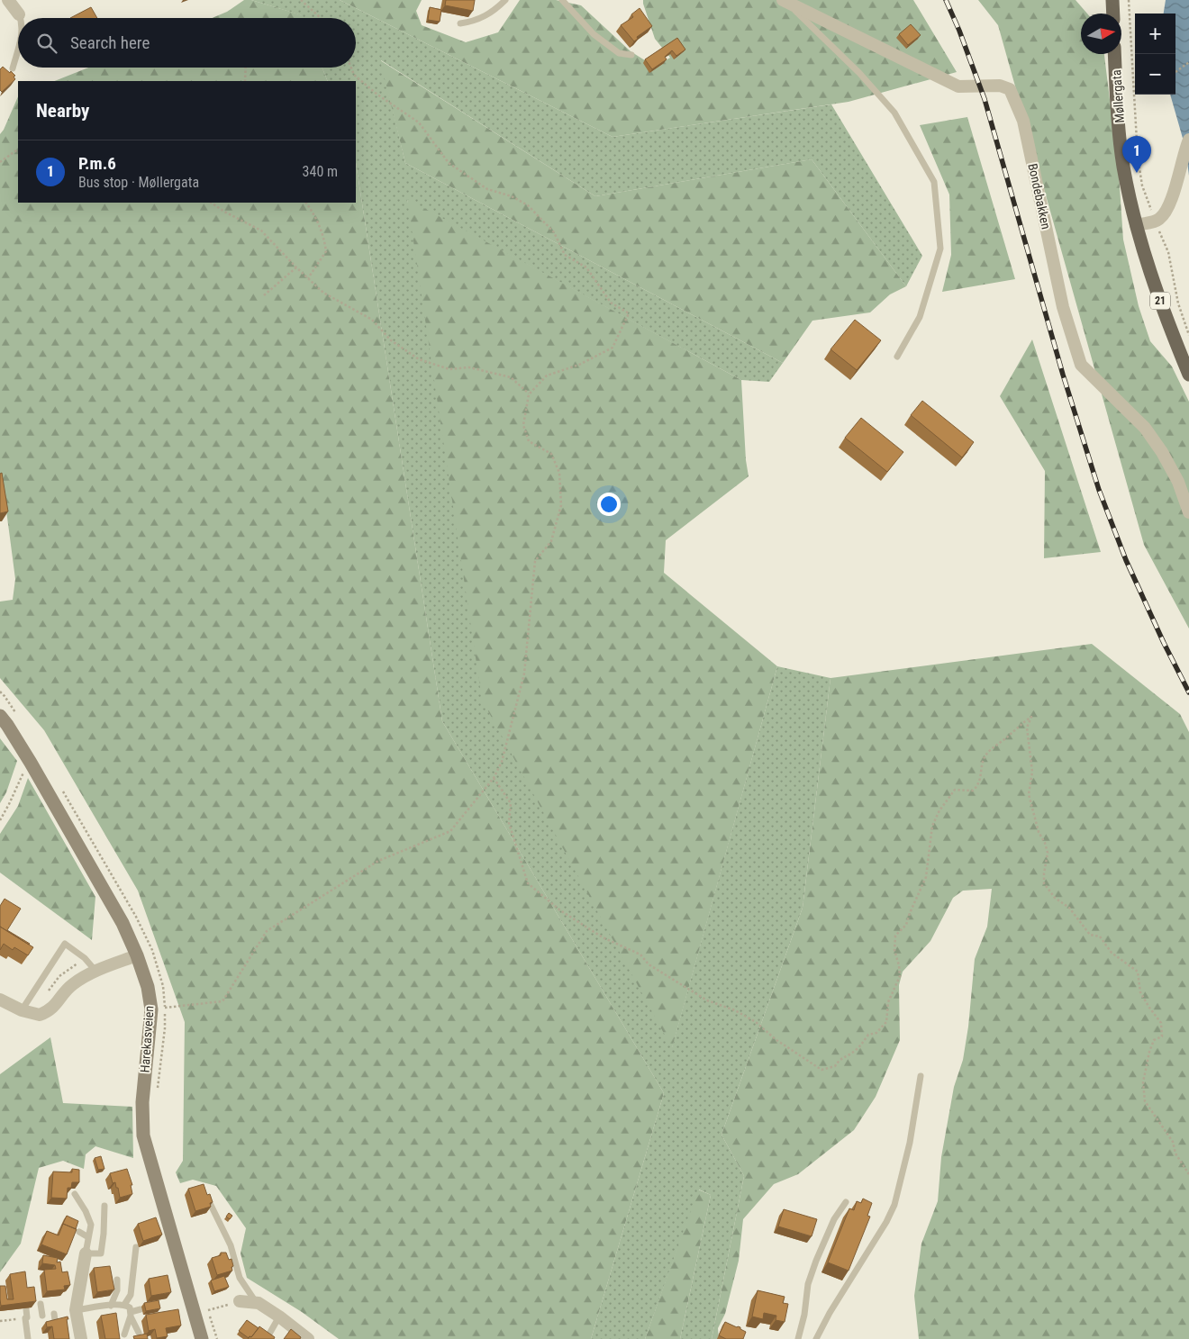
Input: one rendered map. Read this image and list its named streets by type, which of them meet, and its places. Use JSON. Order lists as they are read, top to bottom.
{
  "streets": {
    "main road": ["Møllergata", "21"],
    "street": ["Bondebakken", "Harekasveien"]
  },
  "crossings": [
    ["Møllergata", "21"]
  ],
  "north": "right",
  "page": {
    "map_buttons": ["+", "−"],
    "search": "Search here",
    "heading": "Nearby",
    "pins": "1",
    "list": [
      {
        "mark": "1",
        "name": "P.m.6",
        "note": "Bus stop · Møllergata",
        "value": "340 m"
      }
    ]
  }
}
